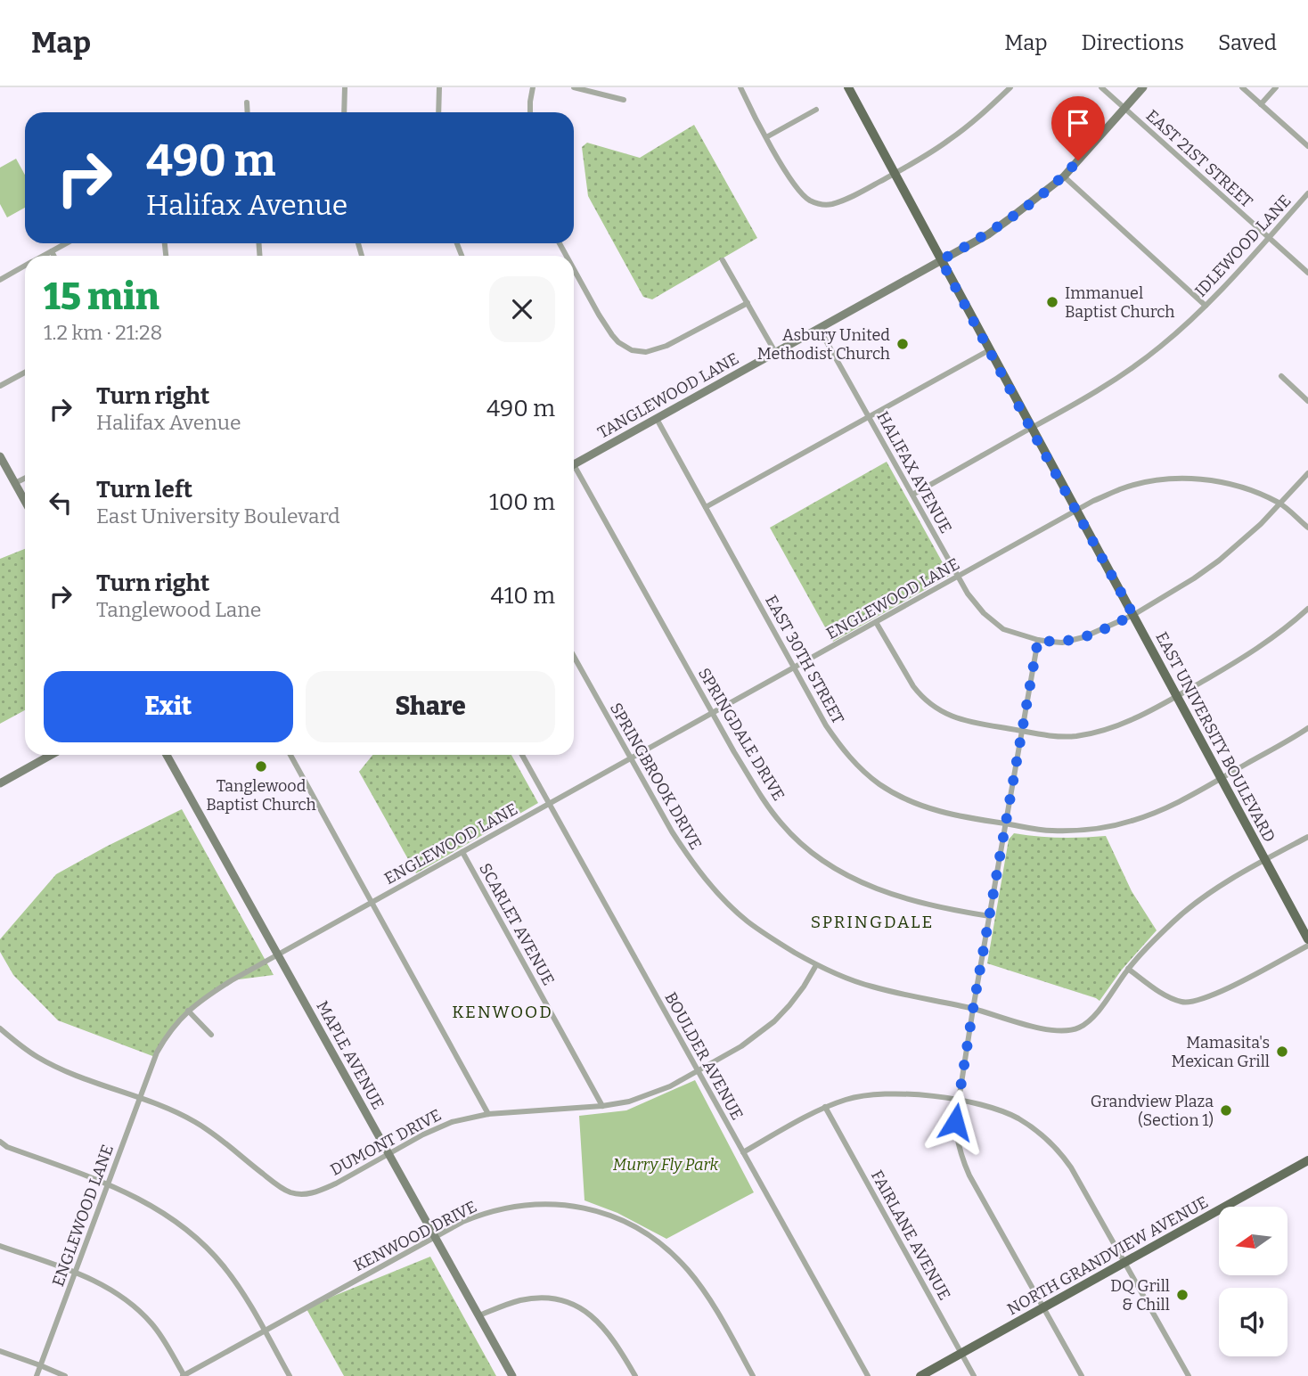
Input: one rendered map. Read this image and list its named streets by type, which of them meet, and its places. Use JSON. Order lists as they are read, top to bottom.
{
  "streets": {
    "main road": [
      "TANGLEWOOD LANE",
      "EAST UNIVERSITY BOULEVARD",
      "MAPLE AVENUE",
      "NORTH GRANDVIEW AVENUE"
    ],
    "street": [
      "EAST 21ST STREET",
      "IDLEWOOD LANE",
      "HALIFAX AVENUE",
      "ENGLEWOOD LANE",
      "EAST 30TH STREET",
      "SPRINGDALE DRIVE",
      "SPRINGBROOK DRIVE",
      "SCARLET AVENUE",
      "BOULDER AVENUE",
      "DUMONT DRIVE",
      "FAIRLANE AVENUE",
      "KENWOOD DRIVE"
    ]
  },
  "crossings": [
    ["EAST 21ST STREET", "IDLEWOOD LANE"],
    ["EAST 21ST STREET", "TANGLEWOOD LANE"],
    ["IDLEWOOD LANE", "HALIFAX AVENUE"],
    ["IDLEWOOD LANE", "EAST UNIVERSITY BOULEVARD"],
    ["TANGLEWOOD LANE", "HALIFAX AVENUE"],
    ["TANGLEWOOD LANE", "EAST 30TH STREET"],
    ["TANGLEWOOD LANE", "EAST UNIVERSITY BOULEVARD"],
    ["HALIFAX AVENUE", "ENGLEWOOD LANE"],
    ["HALIFAX AVENUE", "EAST UNIVERSITY BOULEVARD"],
    ["ENGLEWOOD LANE", "EAST 30TH STREET"],
    ["ENGLEWOOD LANE", "SPRINGDALE DRIVE"],
    ["ENGLEWOOD LANE", "EAST UNIVERSITY BOULEVARD"],
    ["ENGLEWOOD LANE", "SPRINGBROOK DRIVE"],
    ["ENGLEWOOD LANE", "SCARLET AVENUE"],
    ["ENGLEWOOD LANE", "MAPLE AVENUE"],
    ["ENGLEWOOD LANE", "BOULDER AVENUE"],
    ["ENGLEWOOD LANE", "DUMONT DRIVE"],
    ["EAST 30TH STREET", "EAST UNIVERSITY BOULEVARD"],
    ["EAST UNIVERSITY BOULEVARD", "SPRINGBROOK DRIVE"],
    ["SPRINGBROOK DRIVE", "DUMONT DRIVE"],
    ["SCARLET AVENUE", "DUMONT DRIVE"],
    ["MAPLE AVENUE", "DUMONT DRIVE"],
    ["MAPLE AVENUE", "KENWOOD DRIVE"],
    ["BOULDER AVENUE", "DUMONT DRIVE"],
    ["FAIRLANE AVENUE", "NORTH GRANDVIEW AVENUE"]
  ],
  "districts": ["SPRINGDALE", "KENWOOD"],
  "parks": ["Murry Fly Park"],
  "places": [
    "Immanuel Baptist Church",
    "Asbury United Methodist Church",
    "Tanglewood Baptist Church",
    "Mamasita's Mexican Grill",
    "Grandview Plaza (Section 1)",
    "DQ Grill & Chill"
  ],
  "north": "left",
  "page": {
    "header": "Map",
    "nav": ["Map", "Directions", "Saved"],
    "turn": ["490 m", "Halifax Avenue"],
    "heading": ["15 min", "1.2 km · 21:28"],
    "list": [
      {
        "name": "Turn right",
        "note": "Halifax Avenue",
        "value": "490 m"
      },
      {
        "name": "Turn left",
        "note": "East University Boulevard",
        "value": "100 m"
      },
      {
        "name": "Turn right",
        "note": "Tanglewood Lane",
        "value": "410 m"
      }
    ],
    "buttons": ["Exit", "Share"]
  }
}
